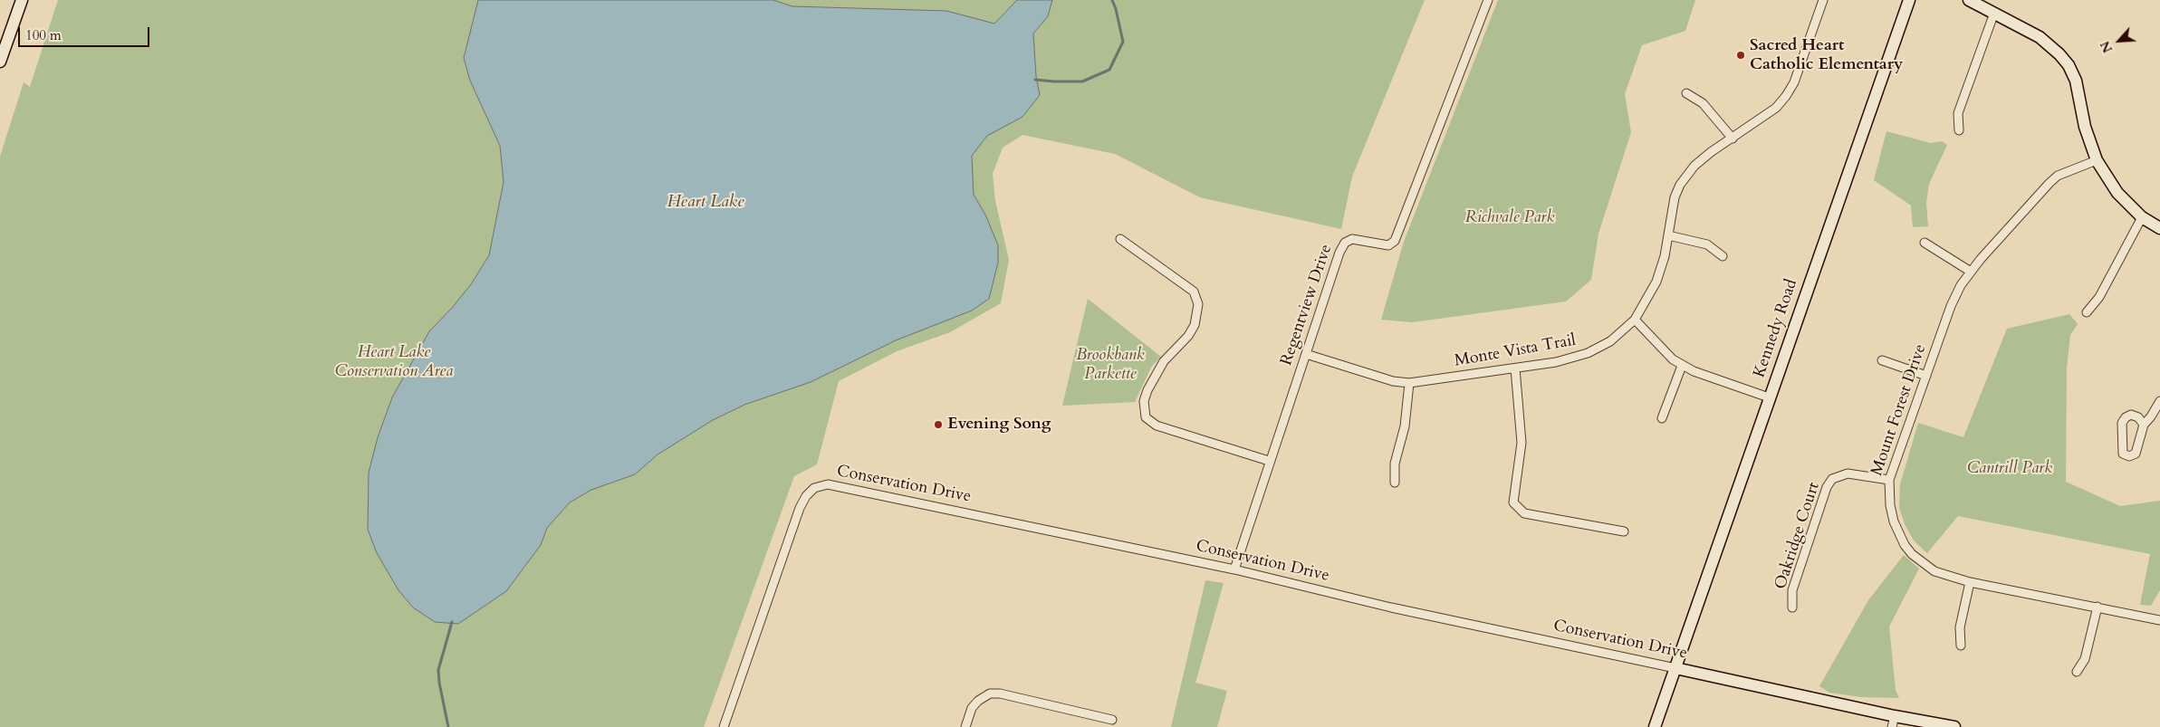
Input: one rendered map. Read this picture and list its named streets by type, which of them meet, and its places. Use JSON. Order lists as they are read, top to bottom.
{
  "streets": {
    "main road": ["Kennedy Road", "Conservation Drive"],
    "street": [
      "Regentview Drive",
      "Monte Vista Trail",
      "Mount Forest Drive",
      "Oakridge Court"
    ]
  },
  "crossings": [
    ["Regentview Drive", "Monte Vista Trail"],
    ["Regentview Drive", "Conservation Drive"],
    ["Kennedy Road", "Conservation Drive"],
    ["Mount Forest Drive", "Oakridge Court"]
  ],
  "water": ["Heart Lake"],
  "parks": [
    "Richvale Park",
    "Heart Lake Conservation Area",
    "Brookbank Parkette",
    "Cantrill Park"
  ],
  "places": ["Sacred Heart Catholic Elementary", "Evening Song"],
  "scale_bar": "100 m",
  "north": "bottom left"
}
